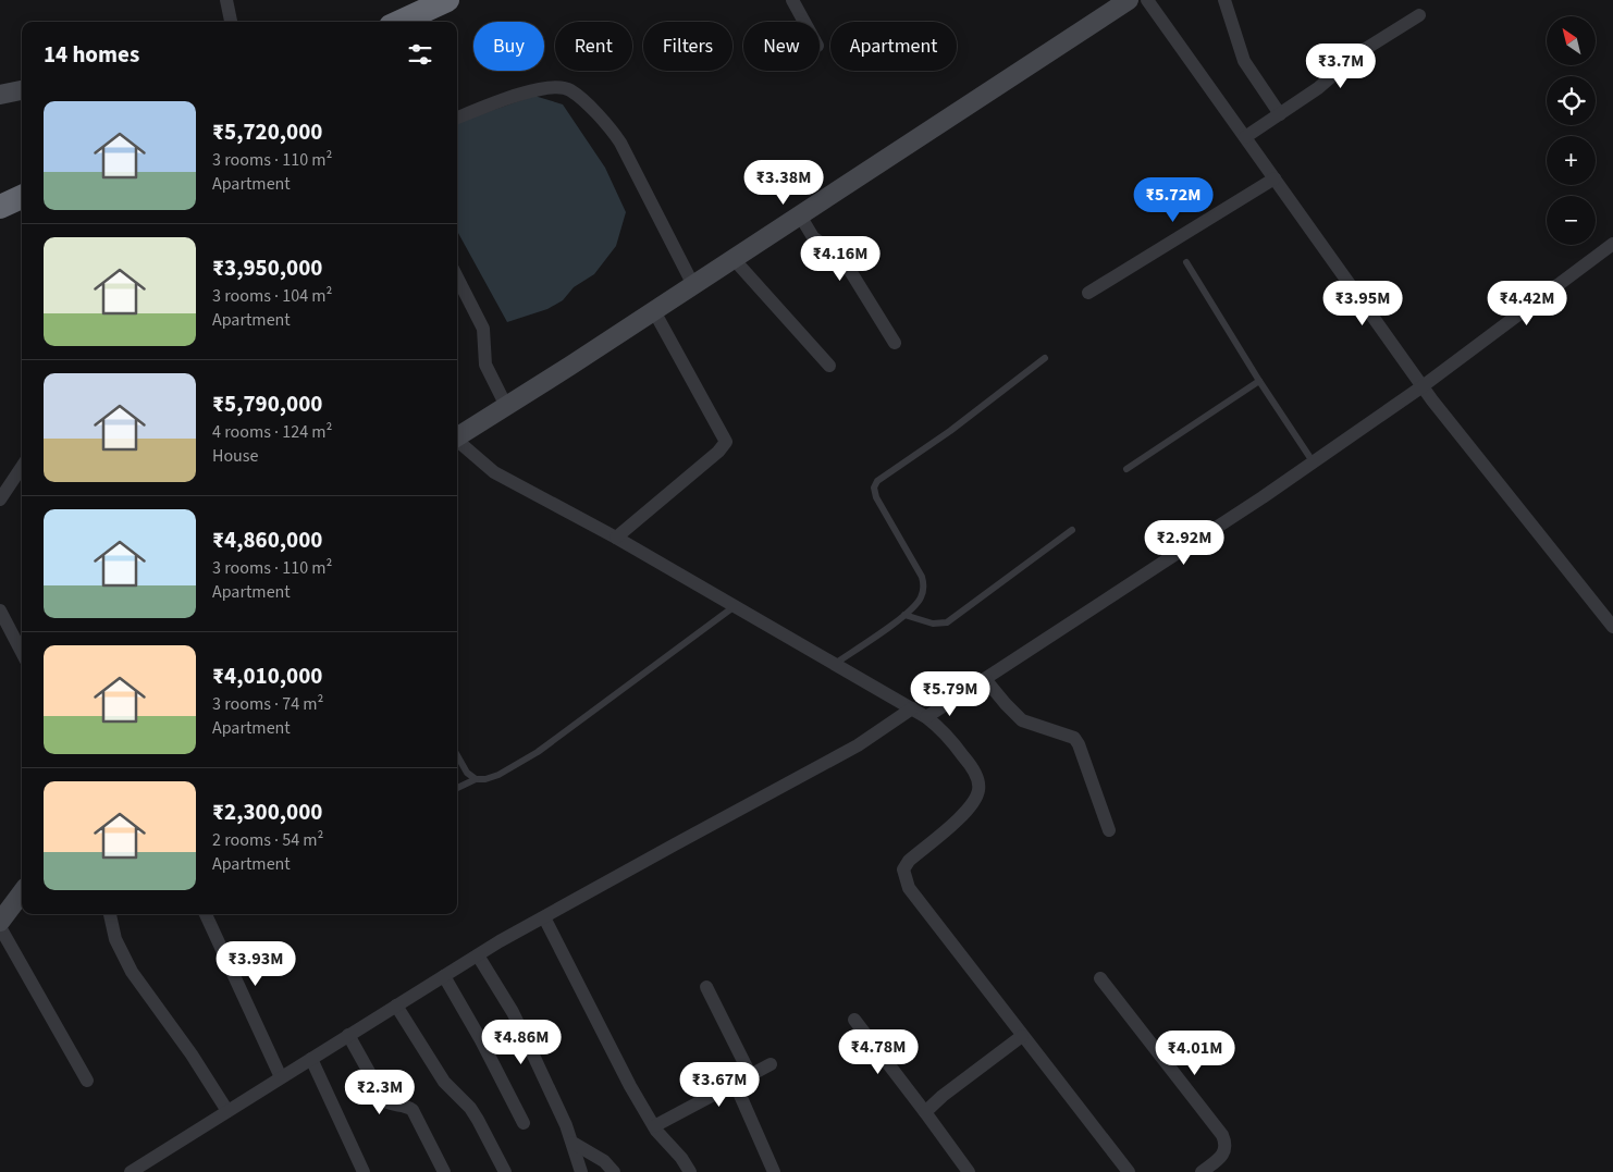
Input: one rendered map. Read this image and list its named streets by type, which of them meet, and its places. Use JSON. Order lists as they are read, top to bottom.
{
  "north": "top left",
  "page": {
    "map_buttons": ["+", "−"],
    "chip": [
      "Buy",
      "Rent",
      "Filters",
      "New",
      "Apartment"
    ],
    "heading": "14 homes",
    "price": [
      "₹3.7M",
      "₹3.38M",
      "₹5.72M",
      "₹4.16M",
      "₹3.95M",
      "₹4.42M",
      "₹2.92M",
      "₹5.79M",
      "₹3.93M",
      "₹4.86M",
      "₹4.78M",
      "₹4.01M",
      "₹3.67M",
      "₹2.3M"
    ],
    "list": [
      {
        "name": "₹5,720,000",
        "note": "3 rooms · 110 m² · Apartment"
      },
      {
        "name": "₹3,950,000",
        "note": "3 rooms · 104 m² · Apartment"
      },
      {
        "name": "₹5,790,000",
        "note": "4 rooms · 124 m² · House"
      },
      {
        "name": "₹4,860,000",
        "note": "3 rooms · 110 m² · Apartment"
      },
      {
        "name": "₹4,010,000",
        "note": "3 rooms · 74 m² · Apartment"
      },
      {
        "name": "₹2,300,000",
        "note": "2 rooms · 54 m² · Apartment"
      }
    ]
  }
}
